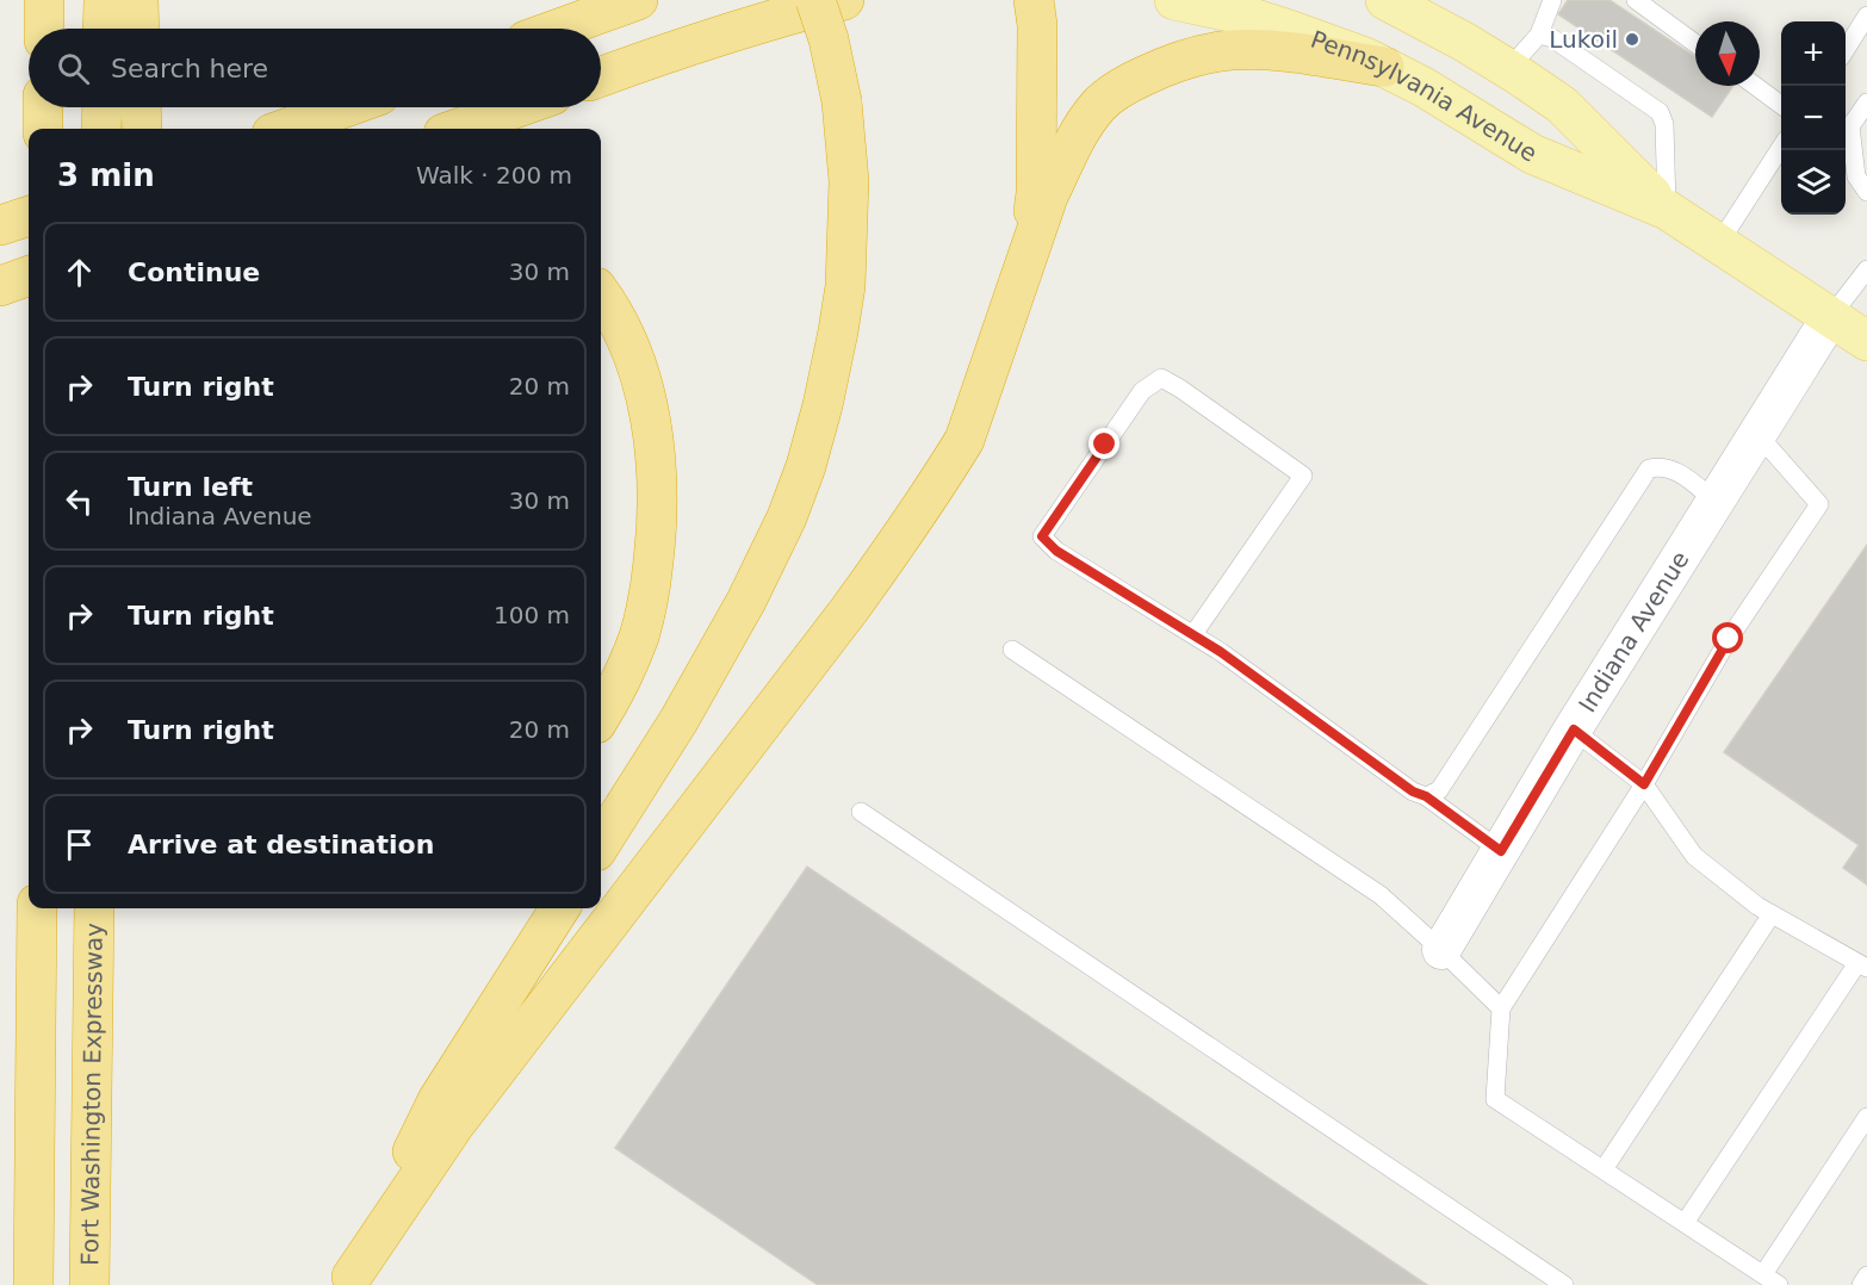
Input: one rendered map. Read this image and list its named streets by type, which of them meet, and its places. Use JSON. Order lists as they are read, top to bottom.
{
  "streets": {
    "highway": ["Fort Washington Expressway"],
    "main road": ["Pennsylvania Avenue"],
    "street": ["Indiana Avenue"]
  },
  "crossings": [
    ["Pennsylvania Avenue", "Indiana Avenue"]
  ],
  "places": ["Lukoil"],
  "north": "bottom",
  "page": {
    "map_buttons": ["+", "−"],
    "search": "Search here",
    "heading": ["3 min", "Walk · 200 m"],
    "list": [
      ["Continue", "30 m"],
      ["Turn right", "20 m"],
      ["Turn left", "Indiana Avenue", "30 m"],
      ["Turn right", "100 m"],
      ["Turn right", "20 m"],
      "Arrive at destination"
    ]
  }
}
